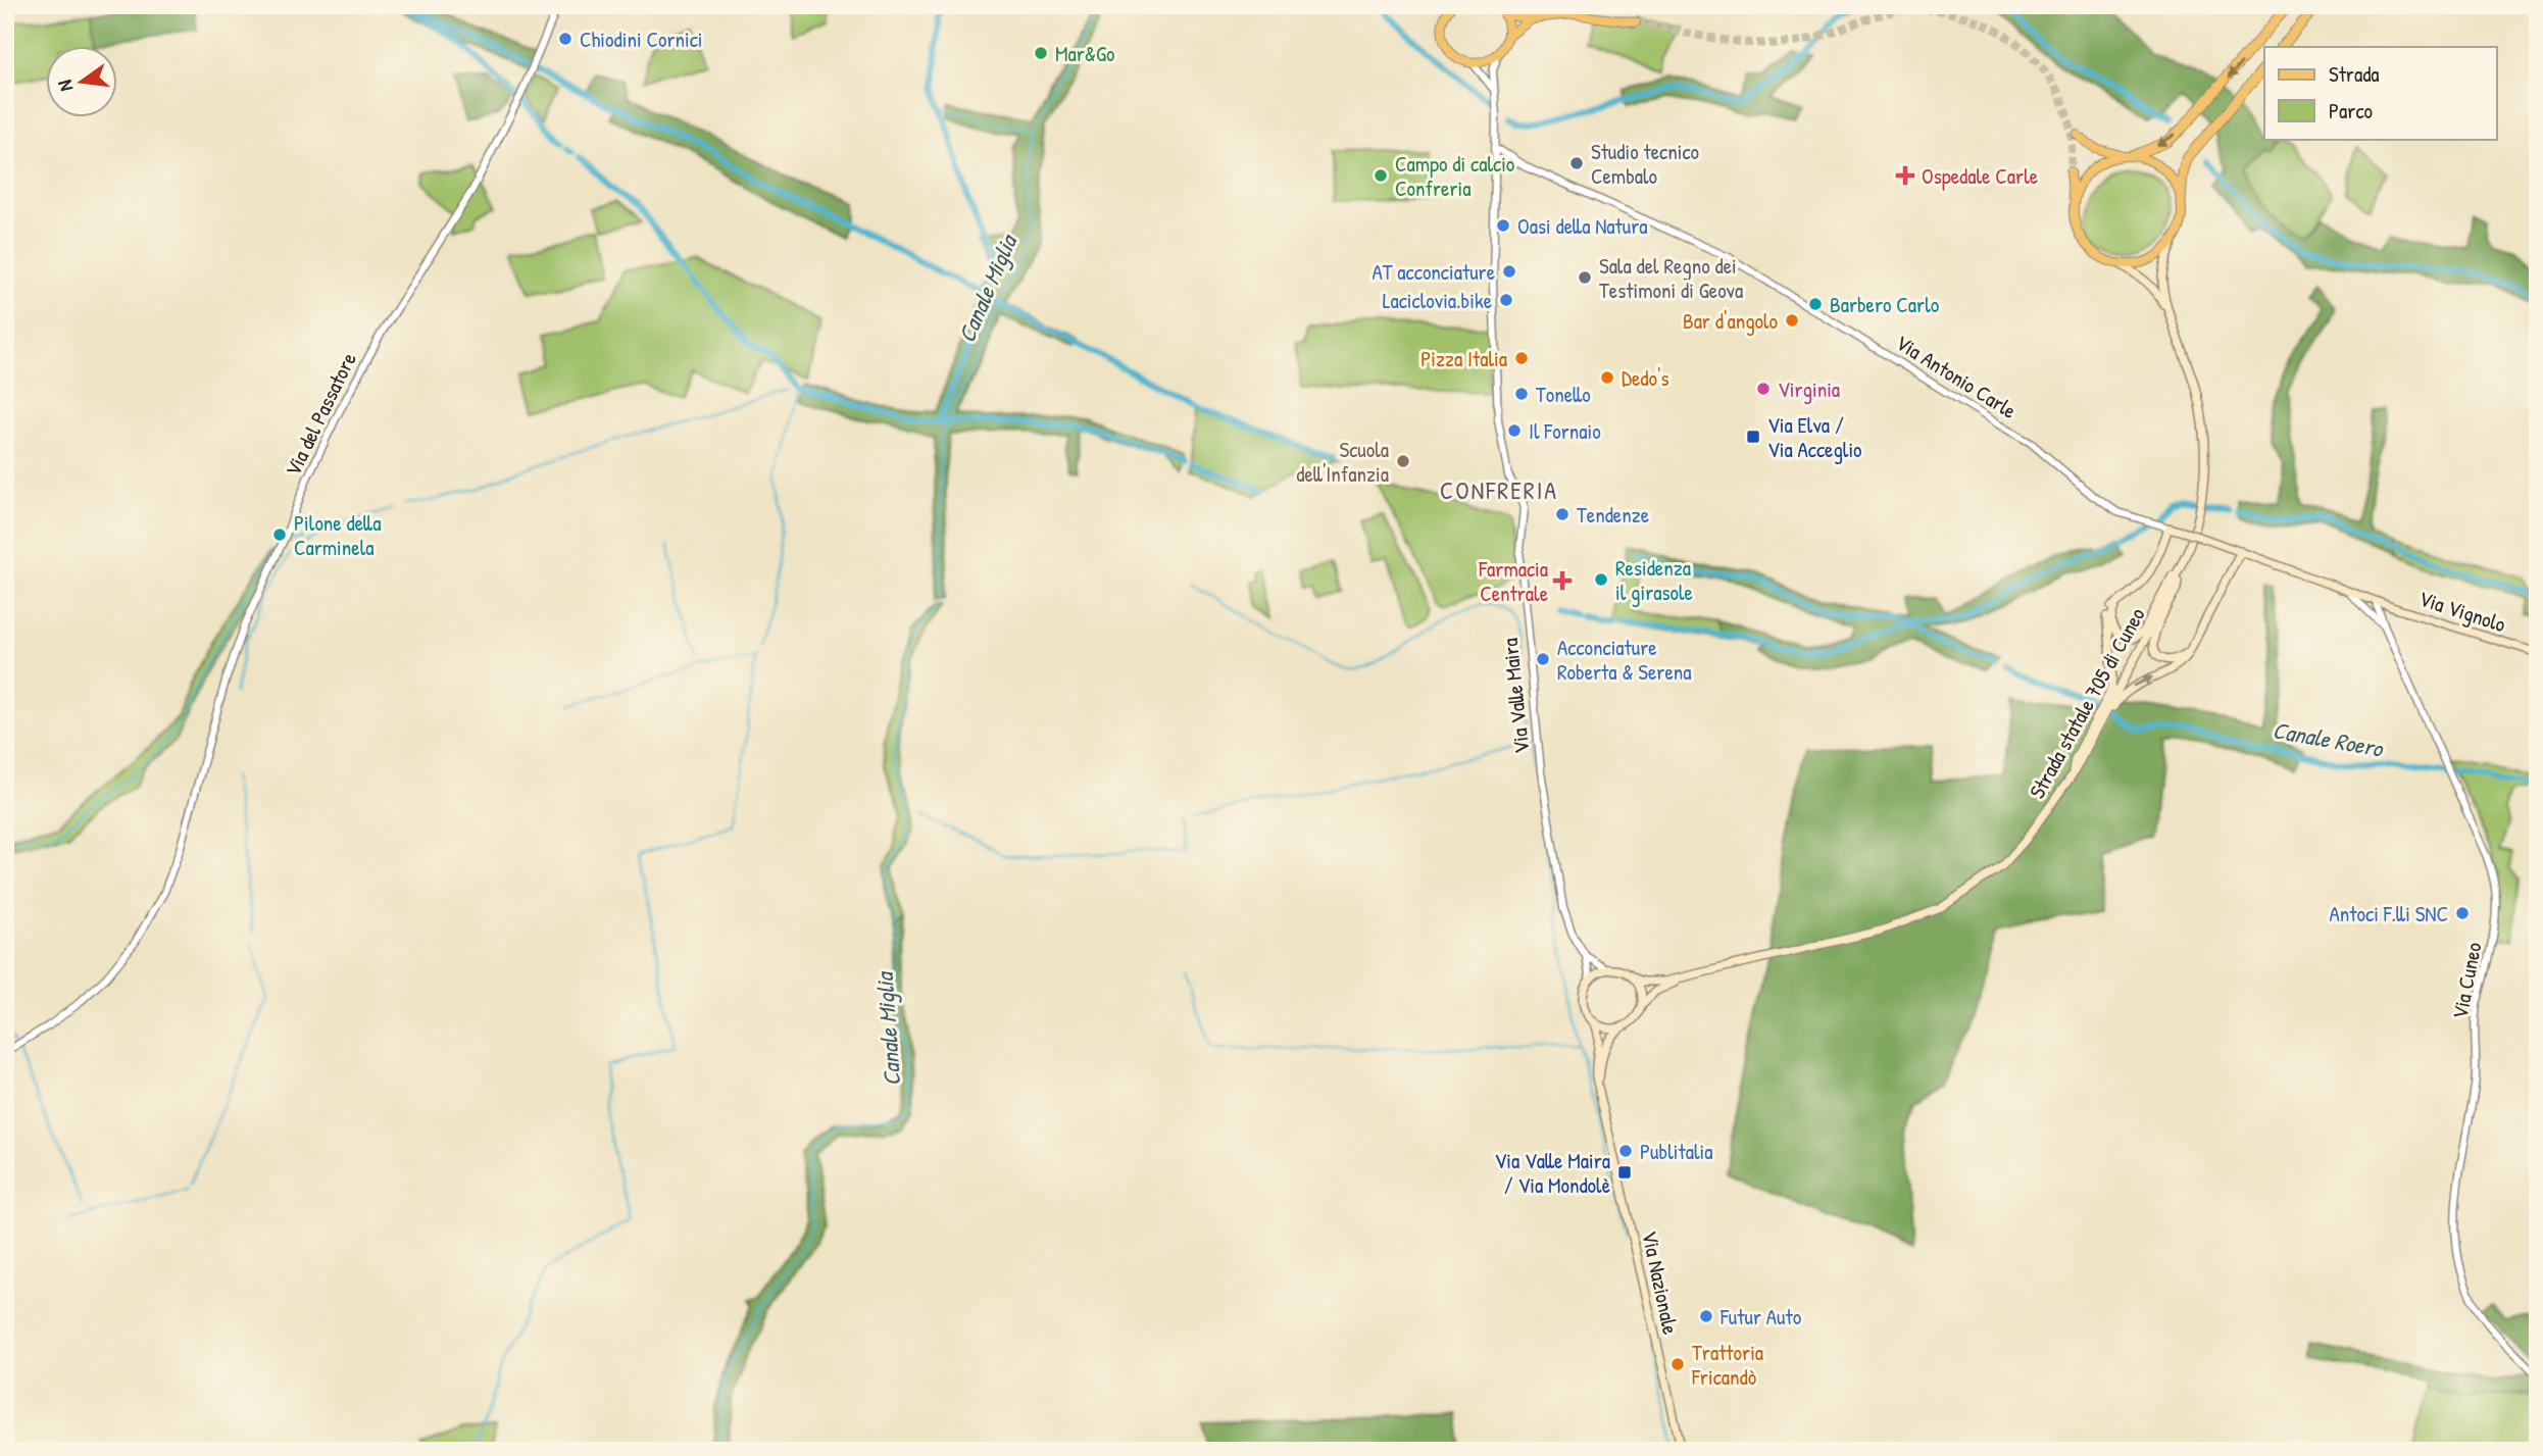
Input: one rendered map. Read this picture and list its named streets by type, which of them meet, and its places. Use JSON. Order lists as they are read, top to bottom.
{
  "streets": {
    "main road": [
      "Via Antonio Carle",
      "Via Vignolo",
      "Strada statale 705 di Cuneo",
      "Via Nazionale"
    ],
    "street": ["Via del Passatore", "Via Valle Maira", "Via Cuneo"]
  },
  "crossings": [
    ["Via Antonio Carle", "Via Vignolo"],
    ["Via Antonio Carle", "Via Valle Maira"],
    ["Via Antonio Carle", "Via Cuneo"],
    ["Via Vignolo", "Via Cuneo"],
    ["Via Valle Maira", "Strada statale 705 di Cuneo"]
  ],
  "districts": ["CONFRERIA"],
  "water": ["Canale Miglia", "Canale Roero"],
  "places": {
    "other": [
      "Chiodini Cornici",
      "Mar&Go",
      "Studio tecnico Cembalo",
      "Campo di calcio Confreria",
      "Oasi della Natura",
      "AT acconciature",
      "Sala del Regno dei Testimoni di Geova",
      "Laciclovia.bike",
      "Barbero Carlo",
      "Bar d'angolo",
      "Pizza Italia",
      "Dedo's",
      "Virginia",
      "Tonello",
      "Il Fornaio",
      "Scuola dell'Infanzia",
      "Tendenze",
      "Pilone della Carminela",
      "Residenza il girasole",
      "Acconciature Roberta & Serena",
      "Antoci F.lli SNC",
      "Publitalia",
      "Futur Auto",
      "Trattoria Fricandò"
    ],
    "health": ["Ospedale Carle", "Farmacia Centrale"],
    "transit": ["Via Elva / Via Acceglio", "Via Valle Maira / Via Mondolè"]
  },
  "legend": ["Strada", "Parco"],
  "north": "left"
}
